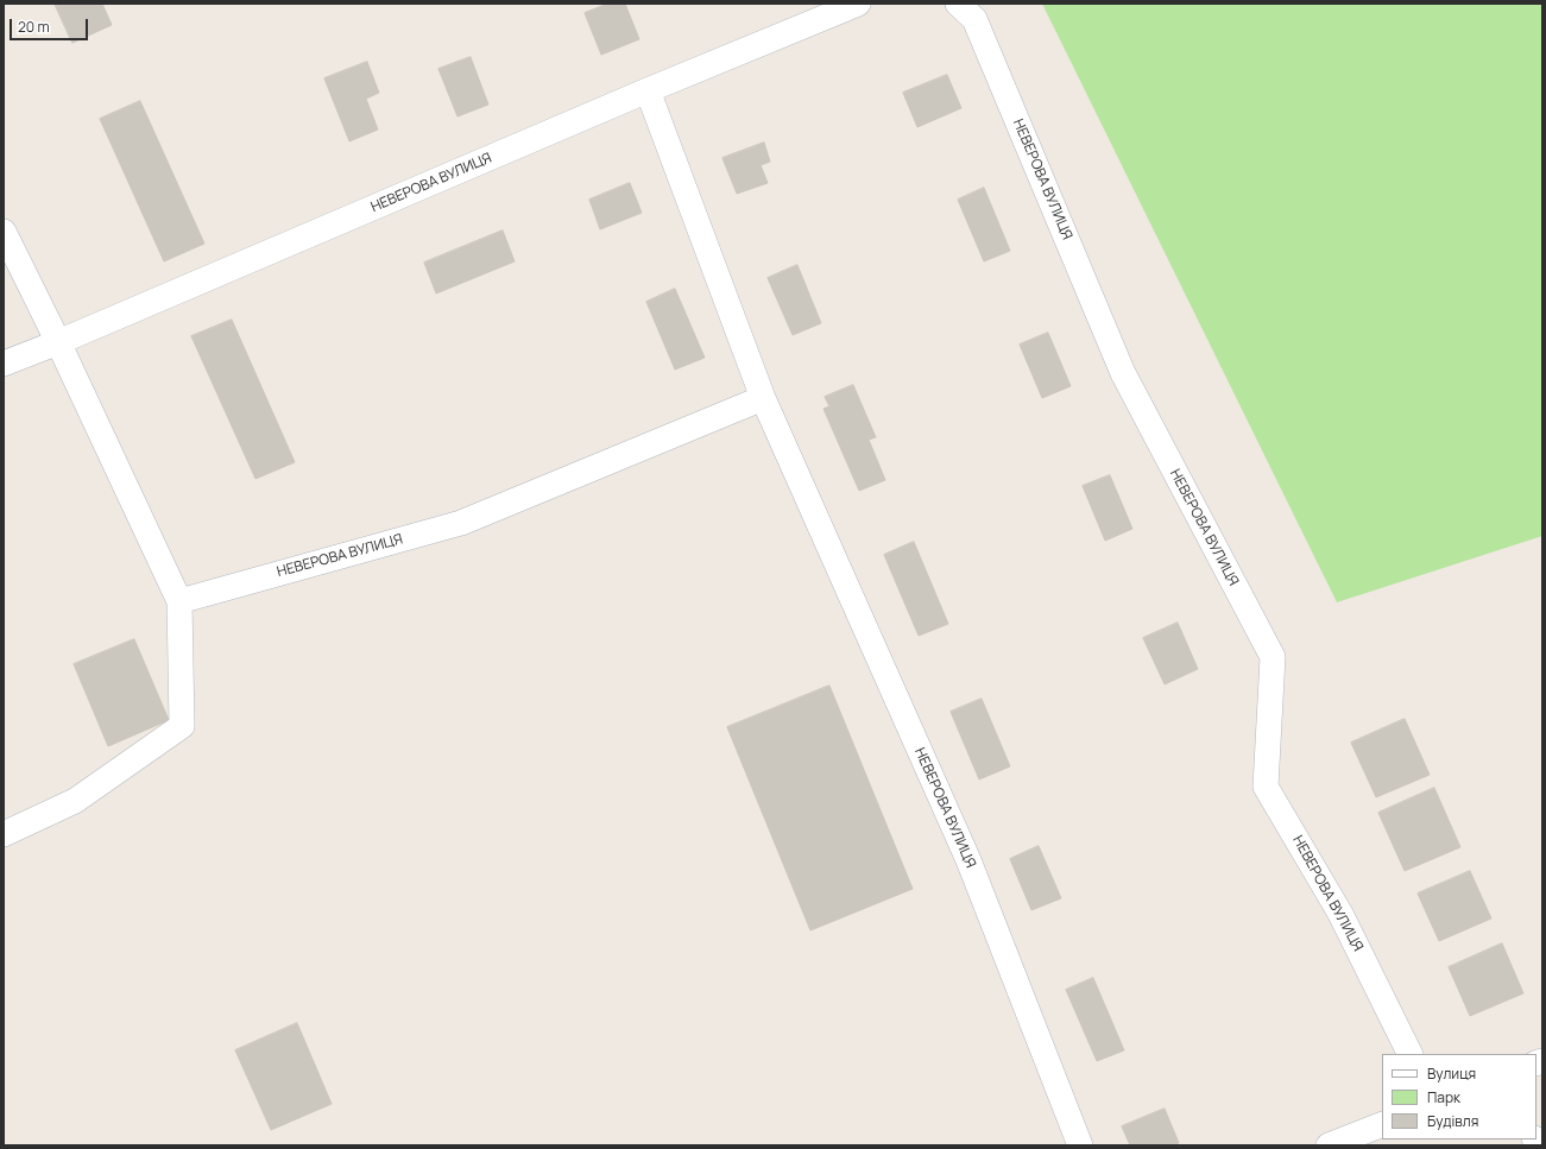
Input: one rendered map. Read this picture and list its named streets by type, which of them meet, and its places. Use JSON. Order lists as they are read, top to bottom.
{
  "streets": {
    "street": ["НЕВЕРОВА ВУЛИЦЯ"]
  },
  "legend": ["Вулиця", "Парк", "Будівля"],
  "scale_bar": "20 m"
}
